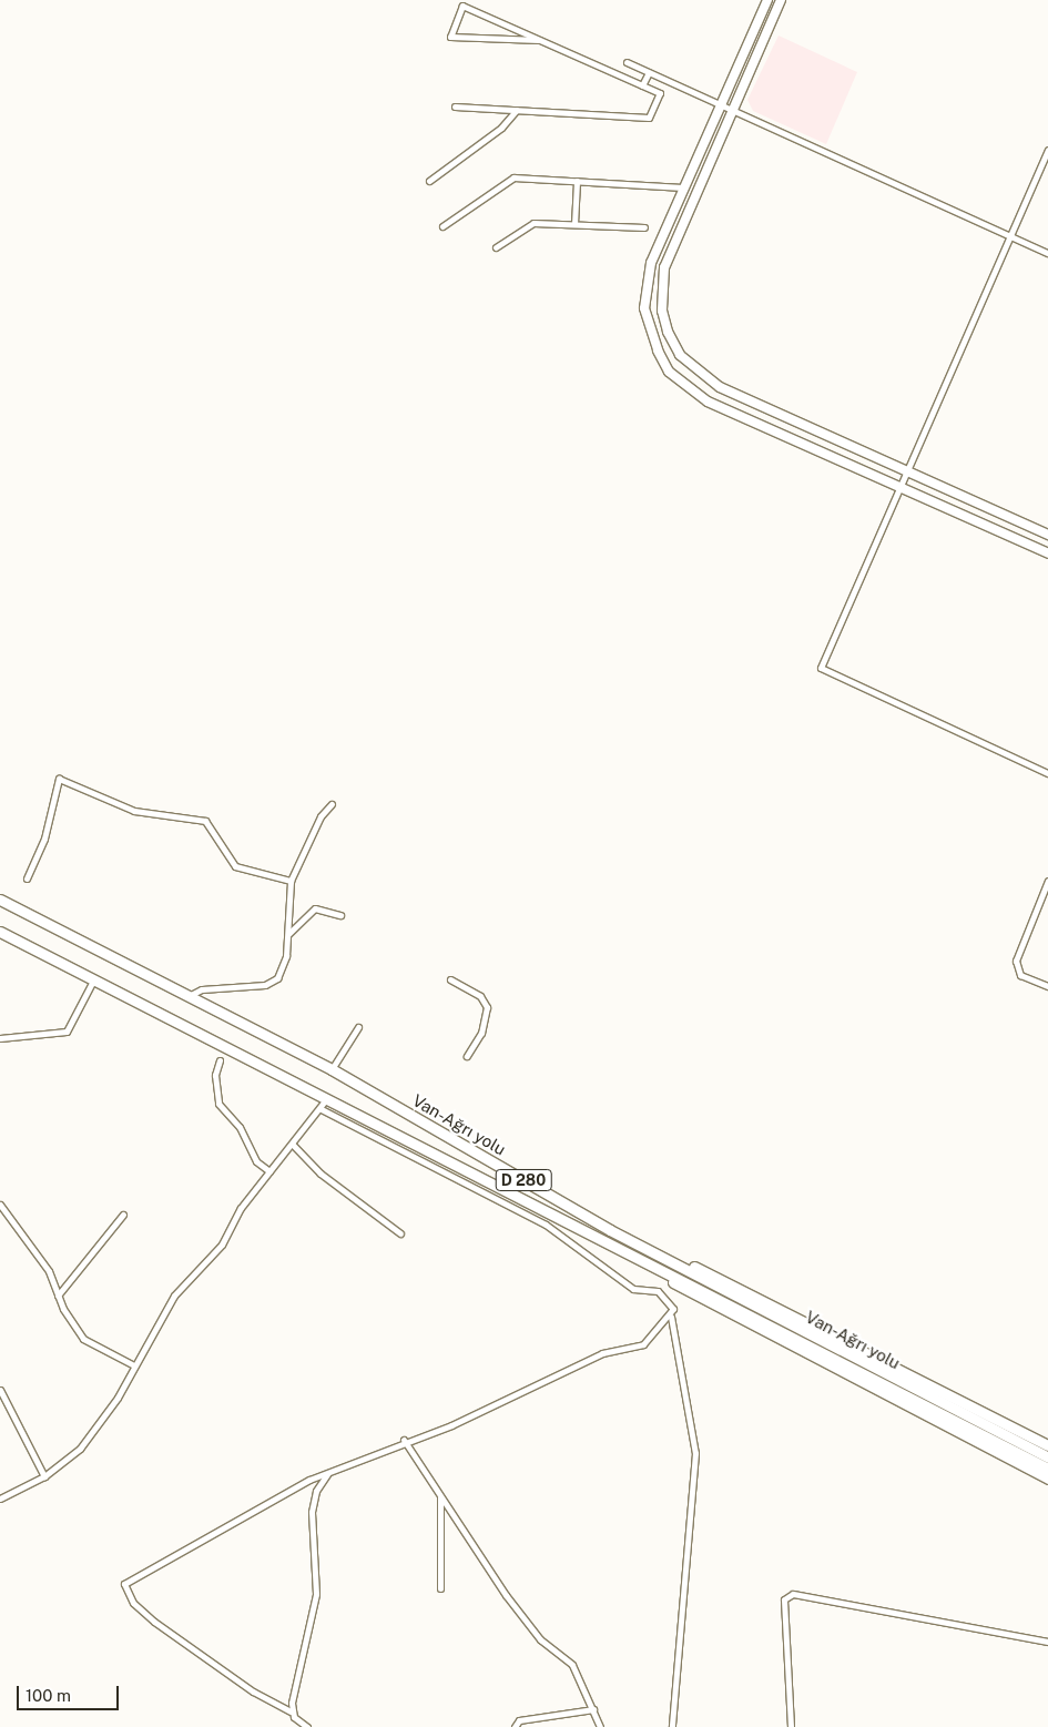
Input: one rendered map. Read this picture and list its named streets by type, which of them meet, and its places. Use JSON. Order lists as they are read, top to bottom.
{
  "streets": {
    "highway": ["Van-Ağrı yolu", "D 280"]
  },
  "scale_bar": "100 m"
}
